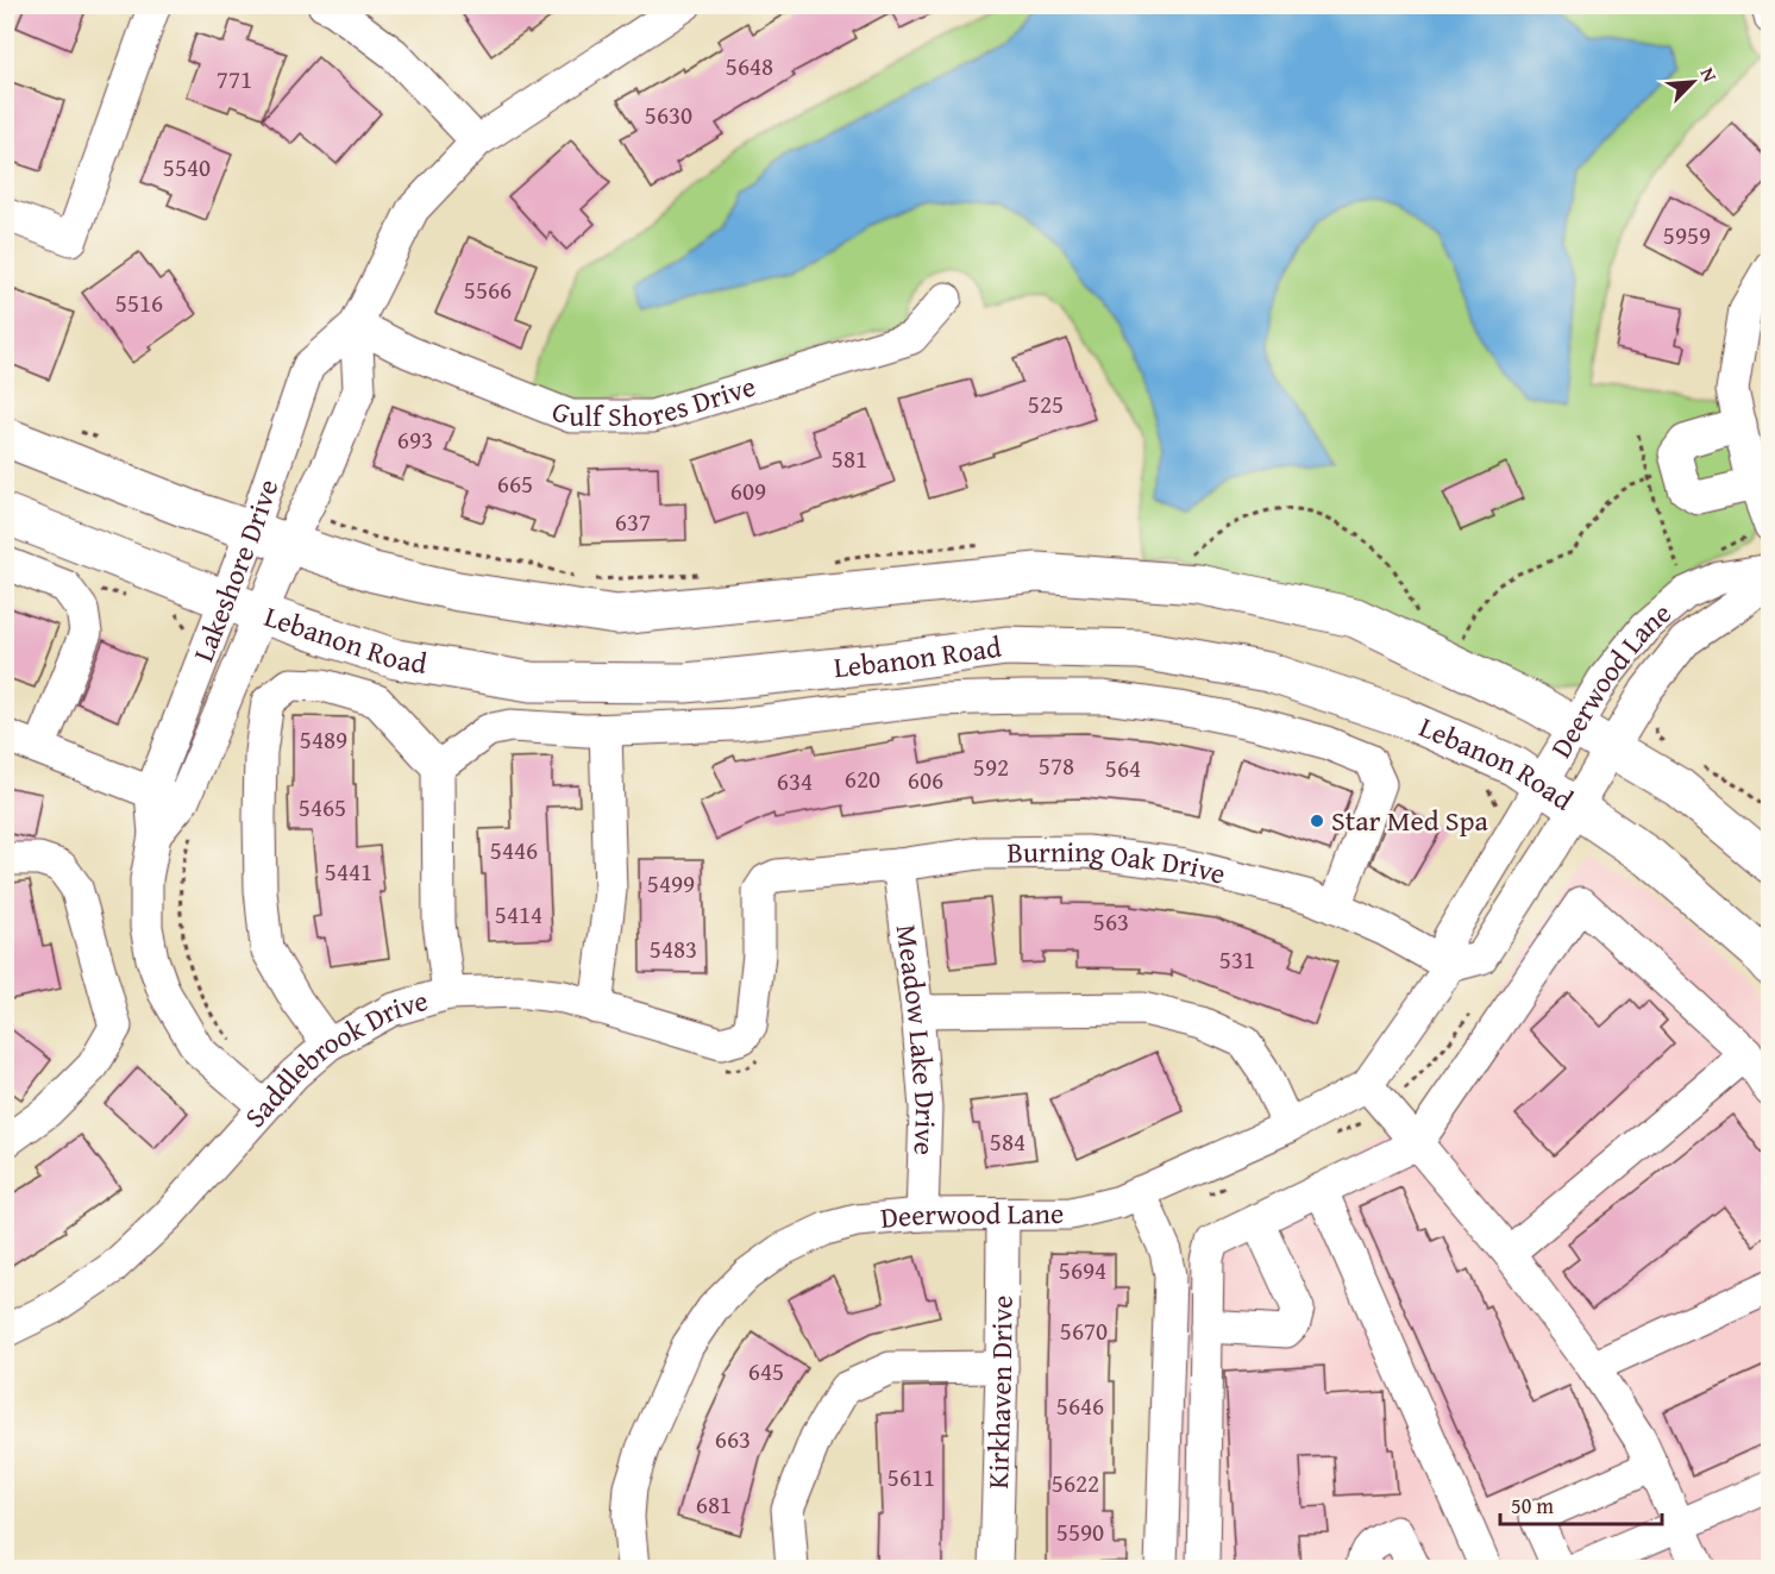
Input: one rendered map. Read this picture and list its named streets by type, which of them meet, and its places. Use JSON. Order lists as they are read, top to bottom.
{
  "streets": {
    "main road": ["Lebanon Road"],
    "street": [
      "Gulf Shores Drive",
      "Lakeshore Drive",
      "Deerwood Lane",
      "Burning Oak Drive",
      "Meadow Lake Drive",
      "Saddlebrook Drive",
      "Kirkhaven Drive"
    ]
  },
  "crossings": [
    ["Gulf Shores Drive", "Lakeshore Drive"],
    ["Lakeshore Drive", "Lebanon Road"],
    ["Lakeshore Drive", "Saddlebrook Drive"],
    ["Lebanon Road", "Deerwood Lane"],
    ["Deerwood Lane", "Burning Oak Drive"],
    ["Deerwood Lane", "Meadow Lake Drive"],
    ["Deerwood Lane", "Kirkhaven Drive"],
    ["Burning Oak Drive", "Meadow Lake Drive"],
    ["Burning Oak Drive", "Saddlebrook Drive"]
  ],
  "places": ["Star Med Spa"],
  "house_numbers": [
    "5648",
    "771",
    "5630",
    "5540",
    "5959",
    "5566",
    "5516",
    "525",
    "693",
    "581",
    "665",
    "609",
    "637",
    "5489",
    "578",
    "592",
    "564",
    "620",
    "606",
    "634",
    "5465",
    "5446",
    "5441",
    "5499",
    "5414",
    "563",
    "5483",
    "531",
    "584",
    "5694",
    "5670",
    "645",
    "5646",
    "663",
    "5611",
    "5622",
    "681",
    "5590"
  ],
  "scale_bar": "50 m",
  "north": "top right"
}
